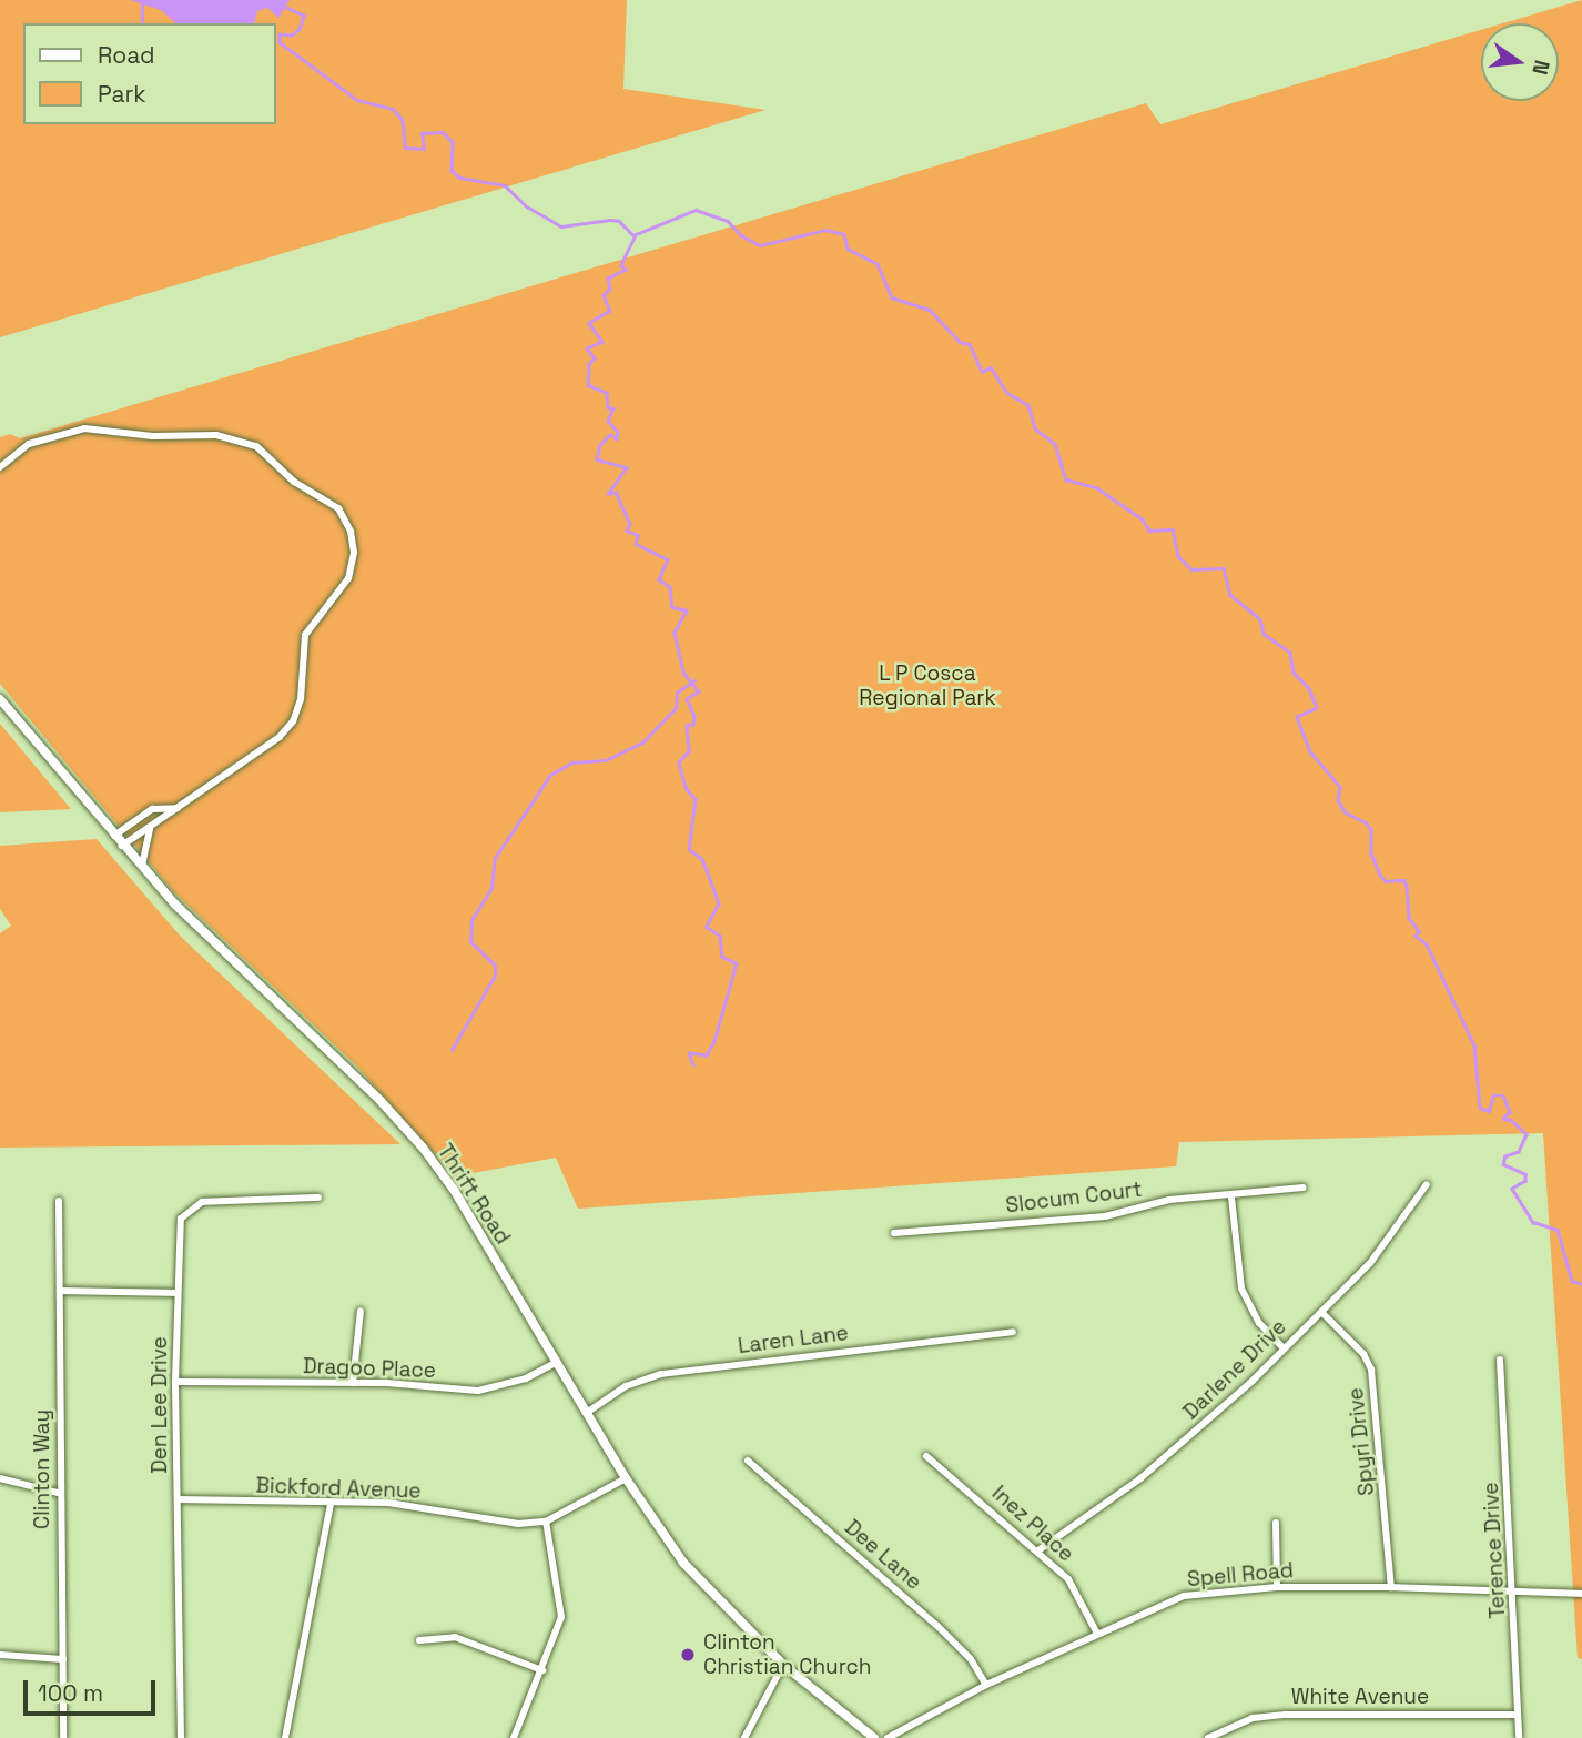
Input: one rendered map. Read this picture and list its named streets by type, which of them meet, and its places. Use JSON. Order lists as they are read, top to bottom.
{
  "streets": {
    "street": [
      "Thrift Road",
      "Slocum Court",
      "Laren Lane",
      "Dragoo Place",
      "Darlene Drive",
      "Den Lee Drive",
      "Spyri Drive",
      "Clinton Way",
      "Bickford Avenue",
      "Inez Place",
      "Terence Drive",
      "Dee Lane",
      "Spell Road",
      "White Avenue"
    ]
  },
  "crossings": [
    ["Thrift Road", "Laren Lane"],
    ["Thrift Road", "Dragoo Place"],
    ["Thrift Road", "Bickford Avenue"],
    ["Dragoo Place", "Den Lee Drive"],
    ["Darlene Drive", "Spyri Drive"],
    ["Darlene Drive", "Inez Place"],
    ["Den Lee Drive", "Bickford Avenue"],
    ["Spyri Drive", "Spell Road"],
    ["Inez Place", "Spell Road"],
    ["Terence Drive", "Spell Road"],
    ["Terence Drive", "White Avenue"],
    ["Dee Lane", "Spell Road"]
  ],
  "parks": ["L P Cosca Regional Park"],
  "places": ["Clinton Christian Church"],
  "legend": ["Road", "Park"],
  "scale_bar": "100 m",
  "north": "right"
}
